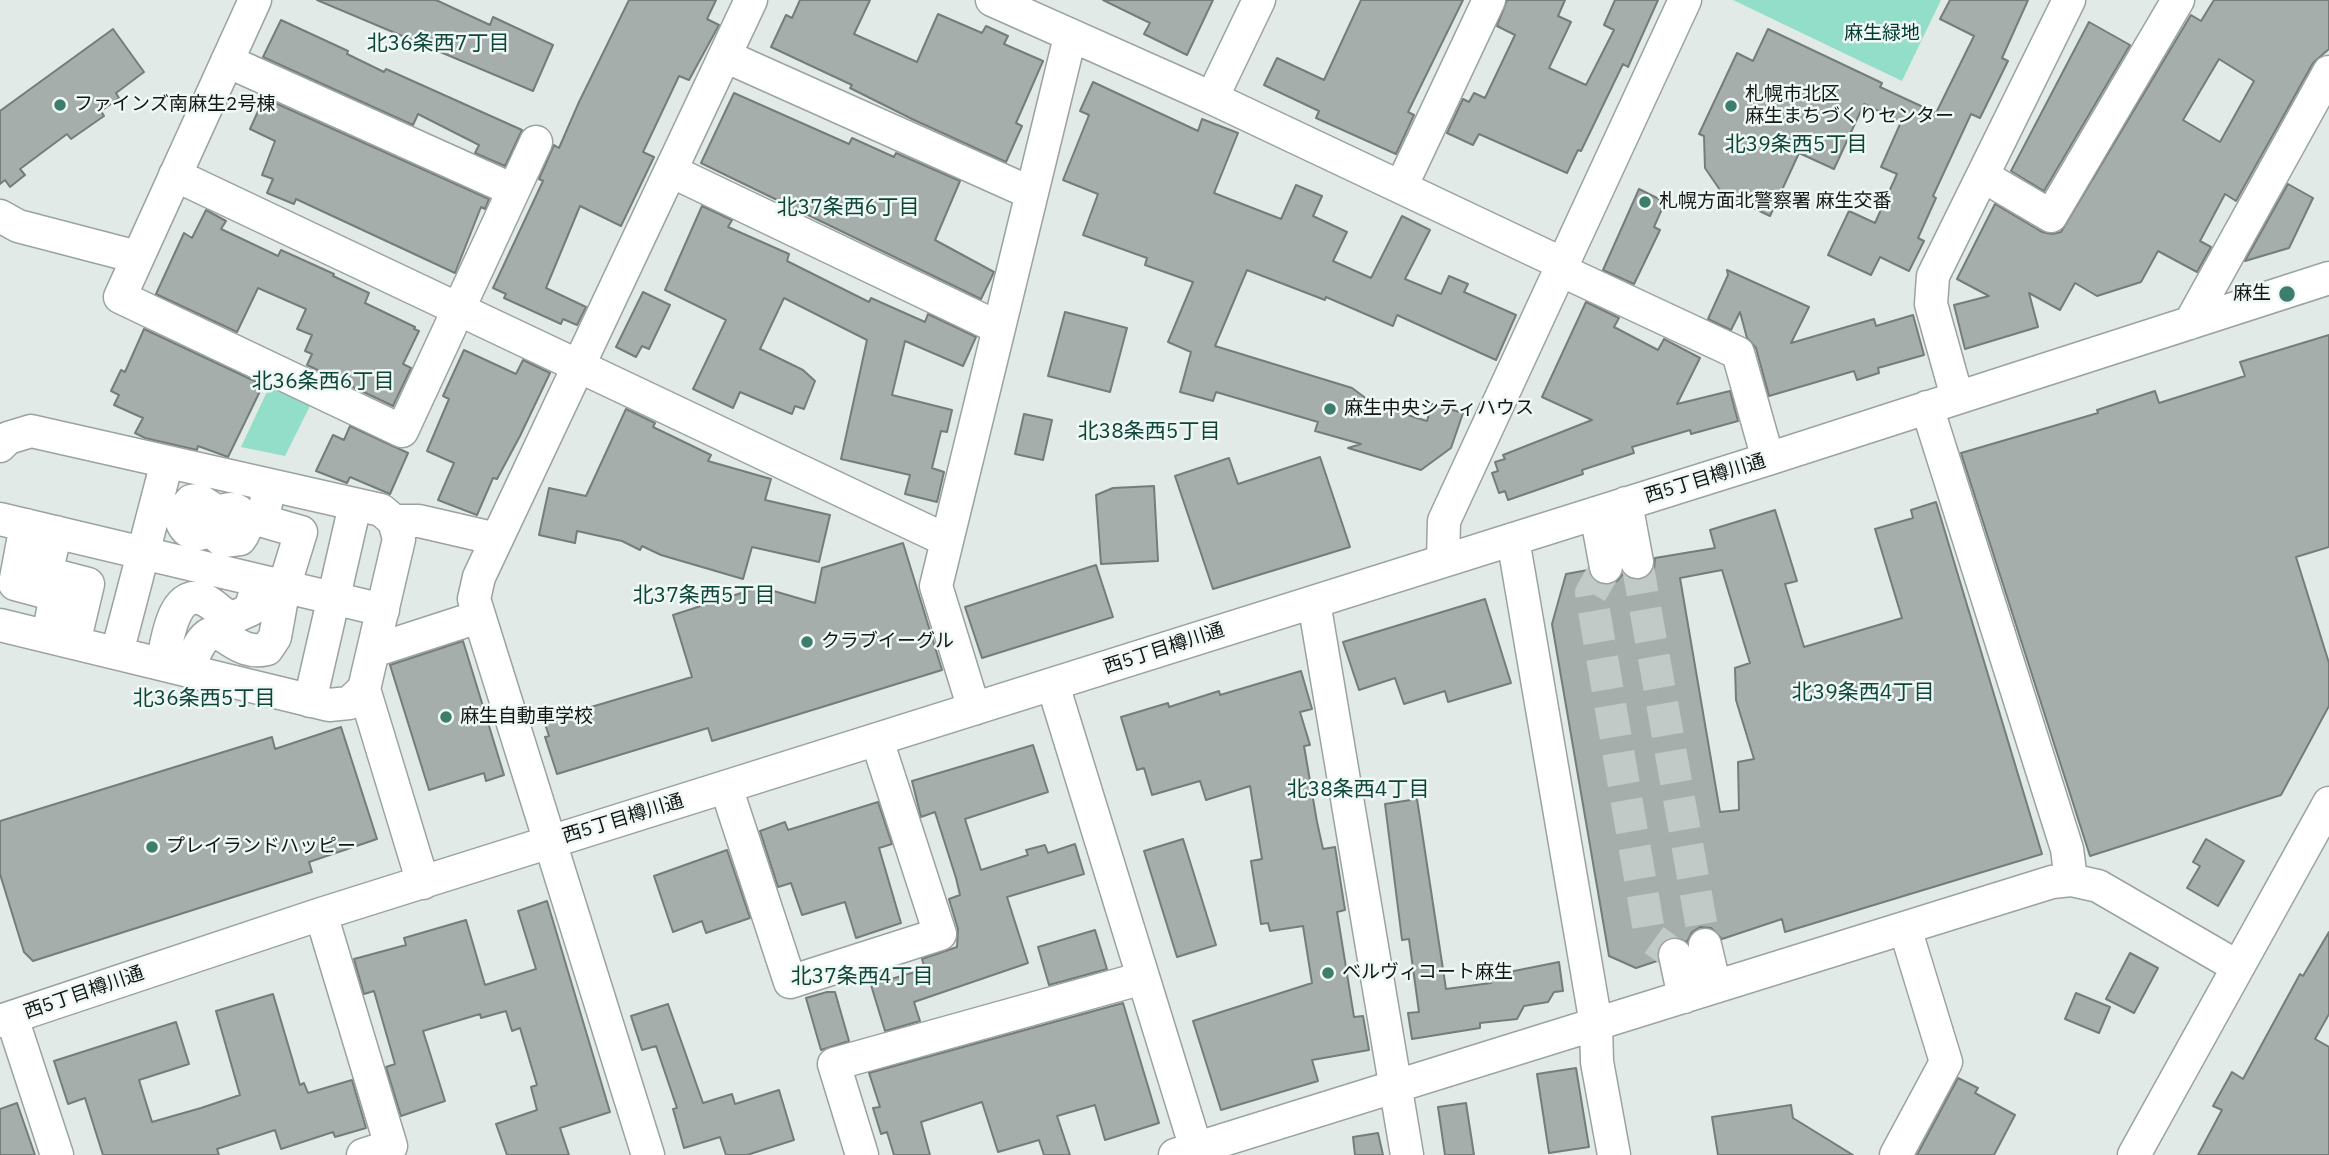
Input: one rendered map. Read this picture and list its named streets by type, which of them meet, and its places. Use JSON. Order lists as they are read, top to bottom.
{
  "streets": {
    "street": ["西5丁目樽川通"]
  },
  "districts": [
    "北36条西7丁目",
    "北39条西5丁目",
    "北37条西6丁目",
    "北36条西6丁目",
    "北38条西5丁目",
    "北37条西5丁目",
    "北39条西4丁目",
    "北36条西5丁目",
    "北38条西4丁目",
    "北37条西4丁目"
  ],
  "parks": ["麻生緑地"],
  "places": [
    "ファインズ南麻生2号棟",
    "札幌市北区 麻生まちづくりセンター",
    "札幌方面北警察署 麻生交番",
    "麻生",
    "麻生中央シティハウス",
    "クラブイーグル",
    "麻生自動車学校",
    "プレイランドハッピー",
    "ベルヴィコート麻生"
  ]
}
